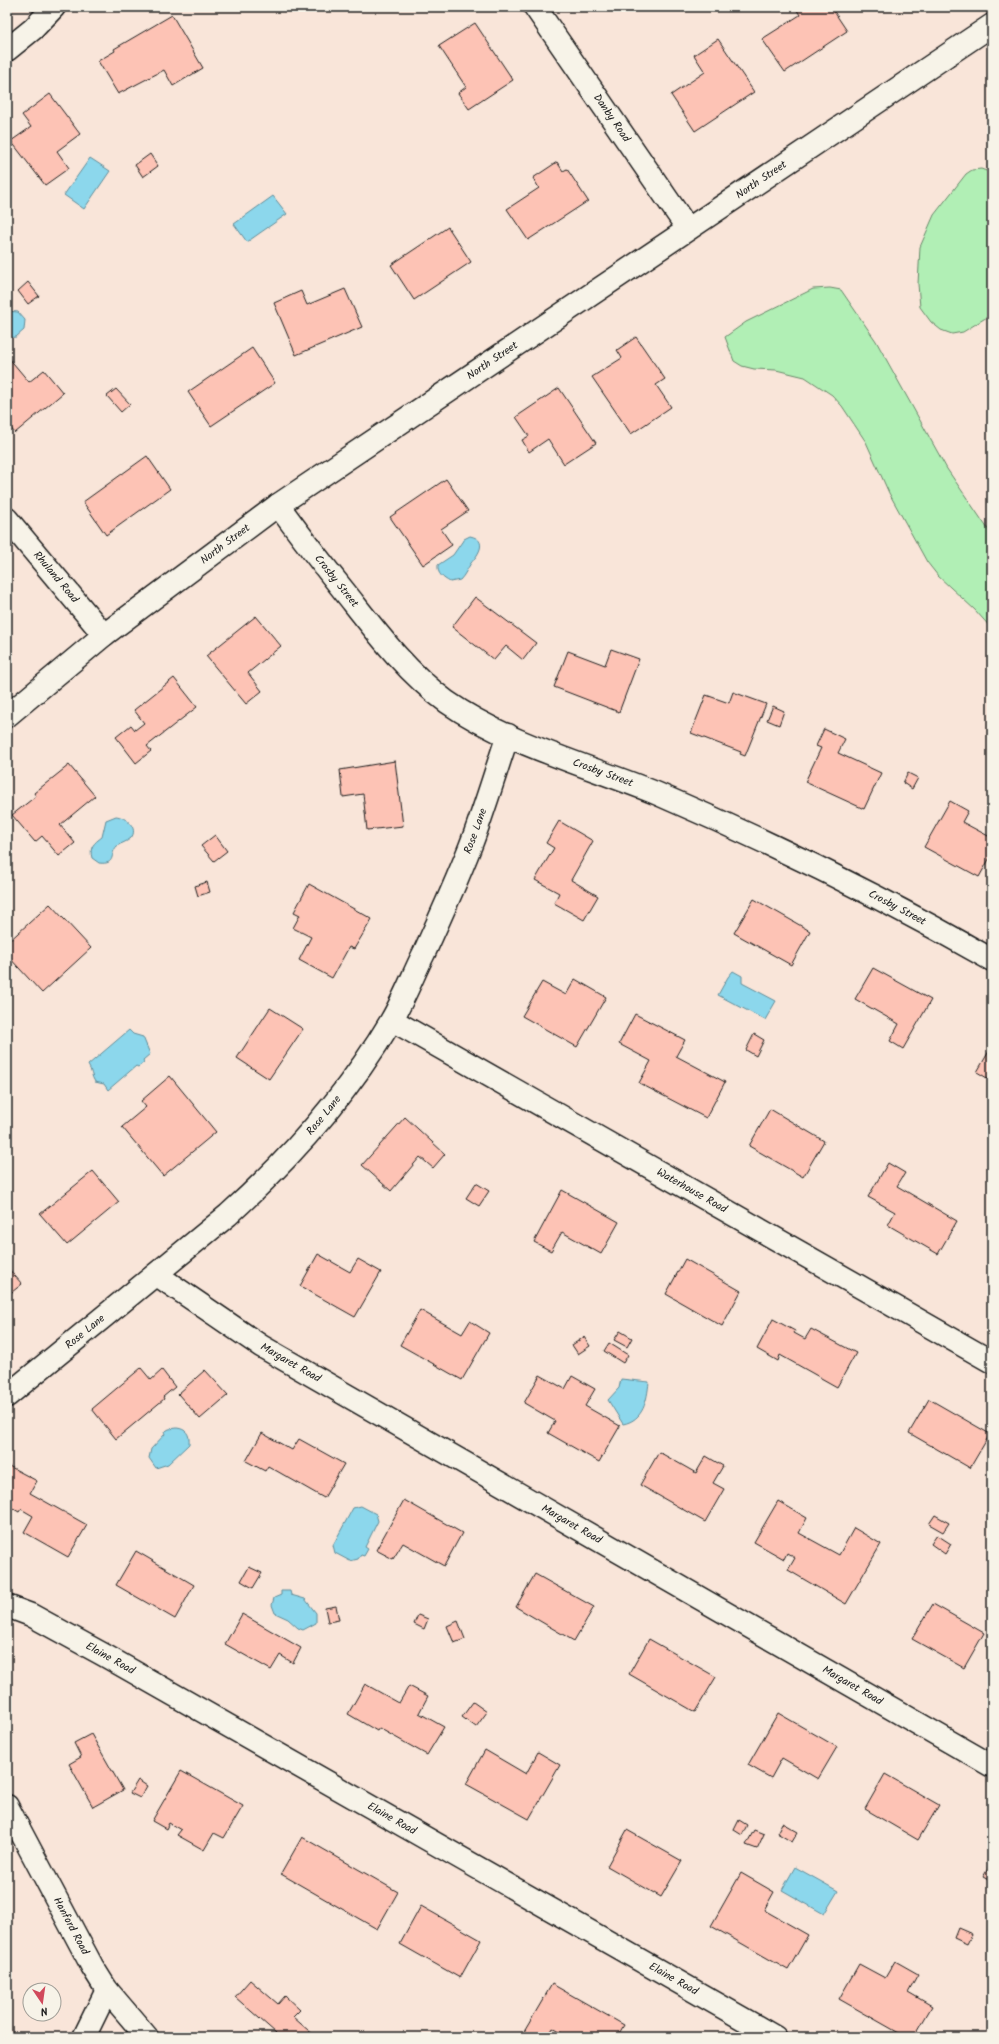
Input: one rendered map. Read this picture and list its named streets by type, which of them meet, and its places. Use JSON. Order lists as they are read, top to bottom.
{
  "streets": {
    "street": [
      "Danby Road",
      "North Street",
      "Rhuland Road",
      "Crosby Street",
      "Rose Lane",
      "Waterhouse Road",
      "Margaret Road",
      "Elaine Road",
      "Hanford Road"
    ]
  },
  "crossings": [
    ["Danby Road", "North Street"],
    ["North Street", "Rhuland Road"],
    ["North Street", "Crosby Street"],
    ["Crosby Street", "Rose Lane"],
    ["Rose Lane", "Waterhouse Road"],
    ["Rose Lane", "Margaret Road"]
  ],
  "north": "bottom"
}
